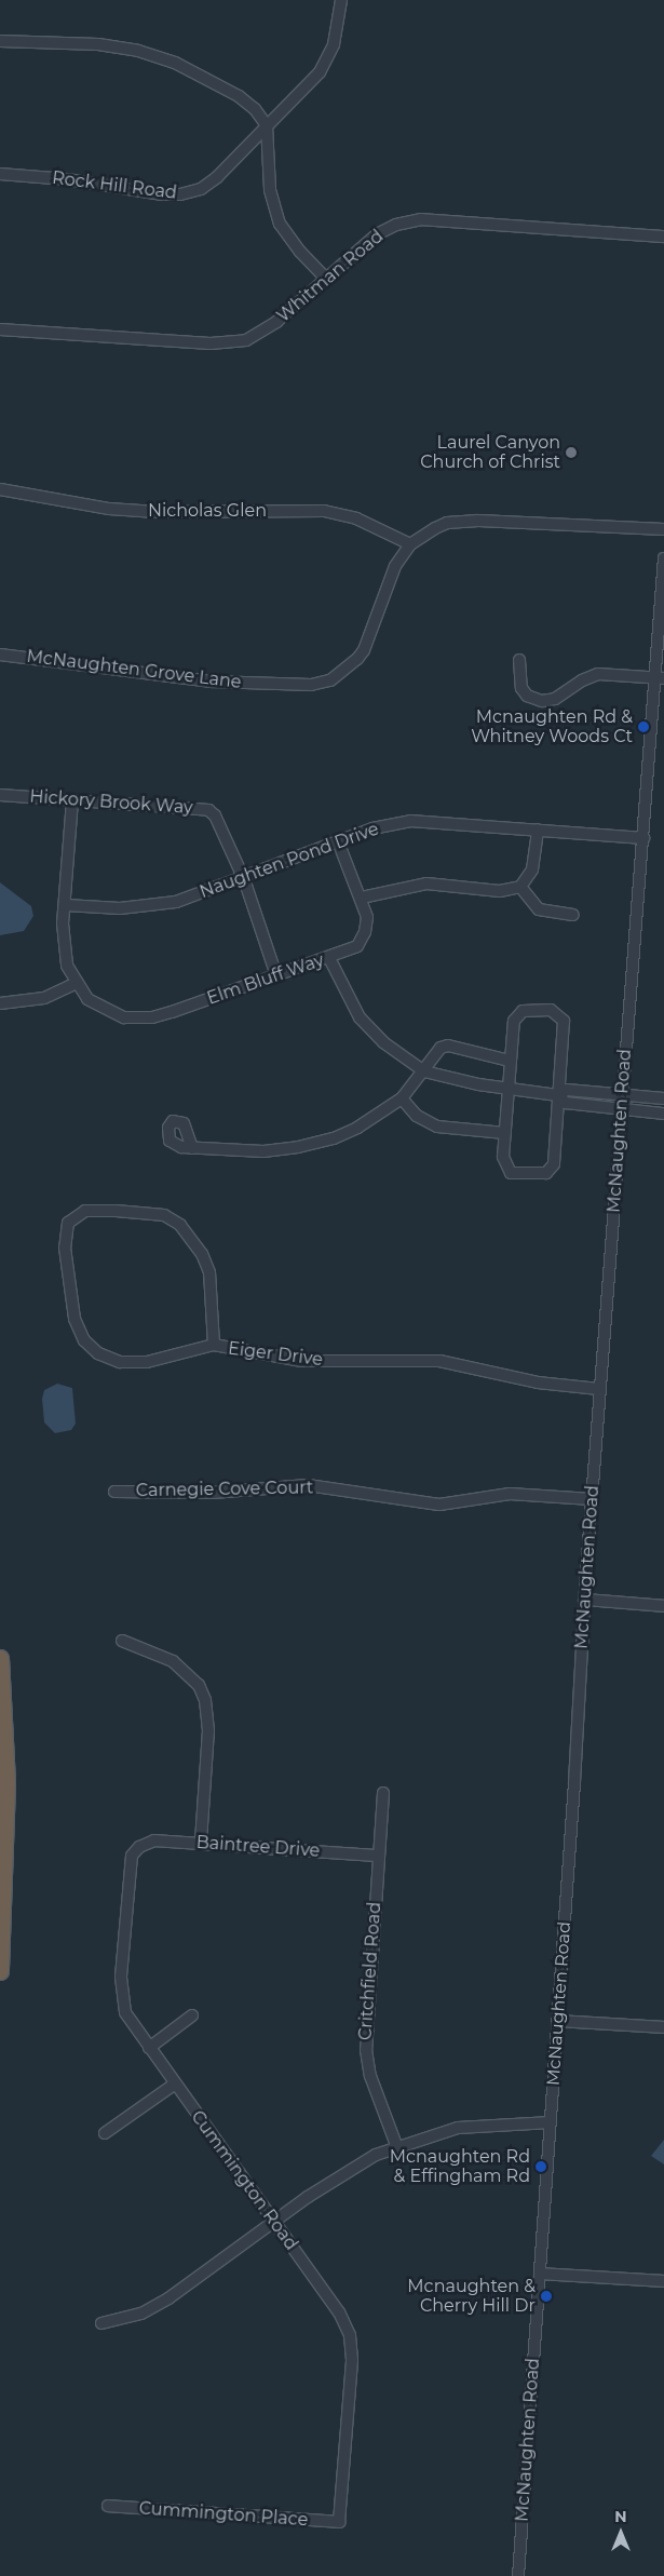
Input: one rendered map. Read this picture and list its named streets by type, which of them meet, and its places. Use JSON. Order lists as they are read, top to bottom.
{
  "streets": {
    "street": [
      "Rock Hill Road",
      "Whitman Road",
      "Nicholas Glen",
      "McNaughten Grove Lane",
      "Hickory Brook Way",
      "Naughten Pond Drive",
      "Elm Bluff Way",
      "McNaughten Road",
      "Eiger Drive",
      "Carnegie Cove Court",
      "Baintree Drive",
      "Critchfield Road",
      "Cummington Road",
      "Cummington Place"
    ]
  },
  "crossings": [
    ["Nicholas Glen", "McNaughten Grove Lane"],
    ["Hickory Brook Way", "Naughten Pond Drive"],
    ["Naughten Pond Drive", "Elm Bluff Way"],
    ["Naughten Pond Drive", "McNaughten Road"],
    ["McNaughten Road", "Eiger Drive"],
    ["McNaughten Road", "Carnegie Cove Court"],
    ["Baintree Drive", "Critchfield Road"],
    ["Baintree Drive", "Cummington Road"],
    ["Cummington Road", "Cummington Place"]
  ],
  "places": [
    "Laurel Canyon Church of Christ",
    "Mcnaughten Rd & Whitney Woods Ct",
    "Mcnaughten Rd & Effingham Rd",
    "Mcnaughten & Cherry Hill Dr"
  ],
  "north": "top"
}
